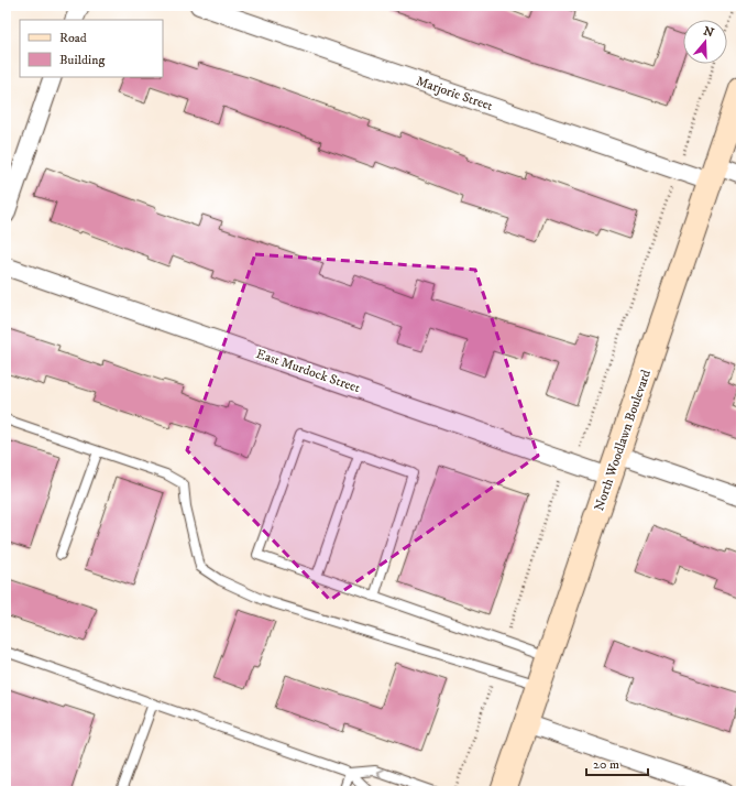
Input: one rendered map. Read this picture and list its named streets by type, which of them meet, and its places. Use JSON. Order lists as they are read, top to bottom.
{
  "streets": {
    "main road": ["North Woodlawn Boulevard"],
    "street": ["Marjorie Street", "East Murdock Street"]
  },
  "crossings": [
    ["Marjorie Street", "North Woodlawn Boulevard"],
    ["East Murdock Street", "North Woodlawn Boulevard"]
  ],
  "legend": ["Road", "Building"],
  "scale_bar": "20 m",
  "north": "top"
}
